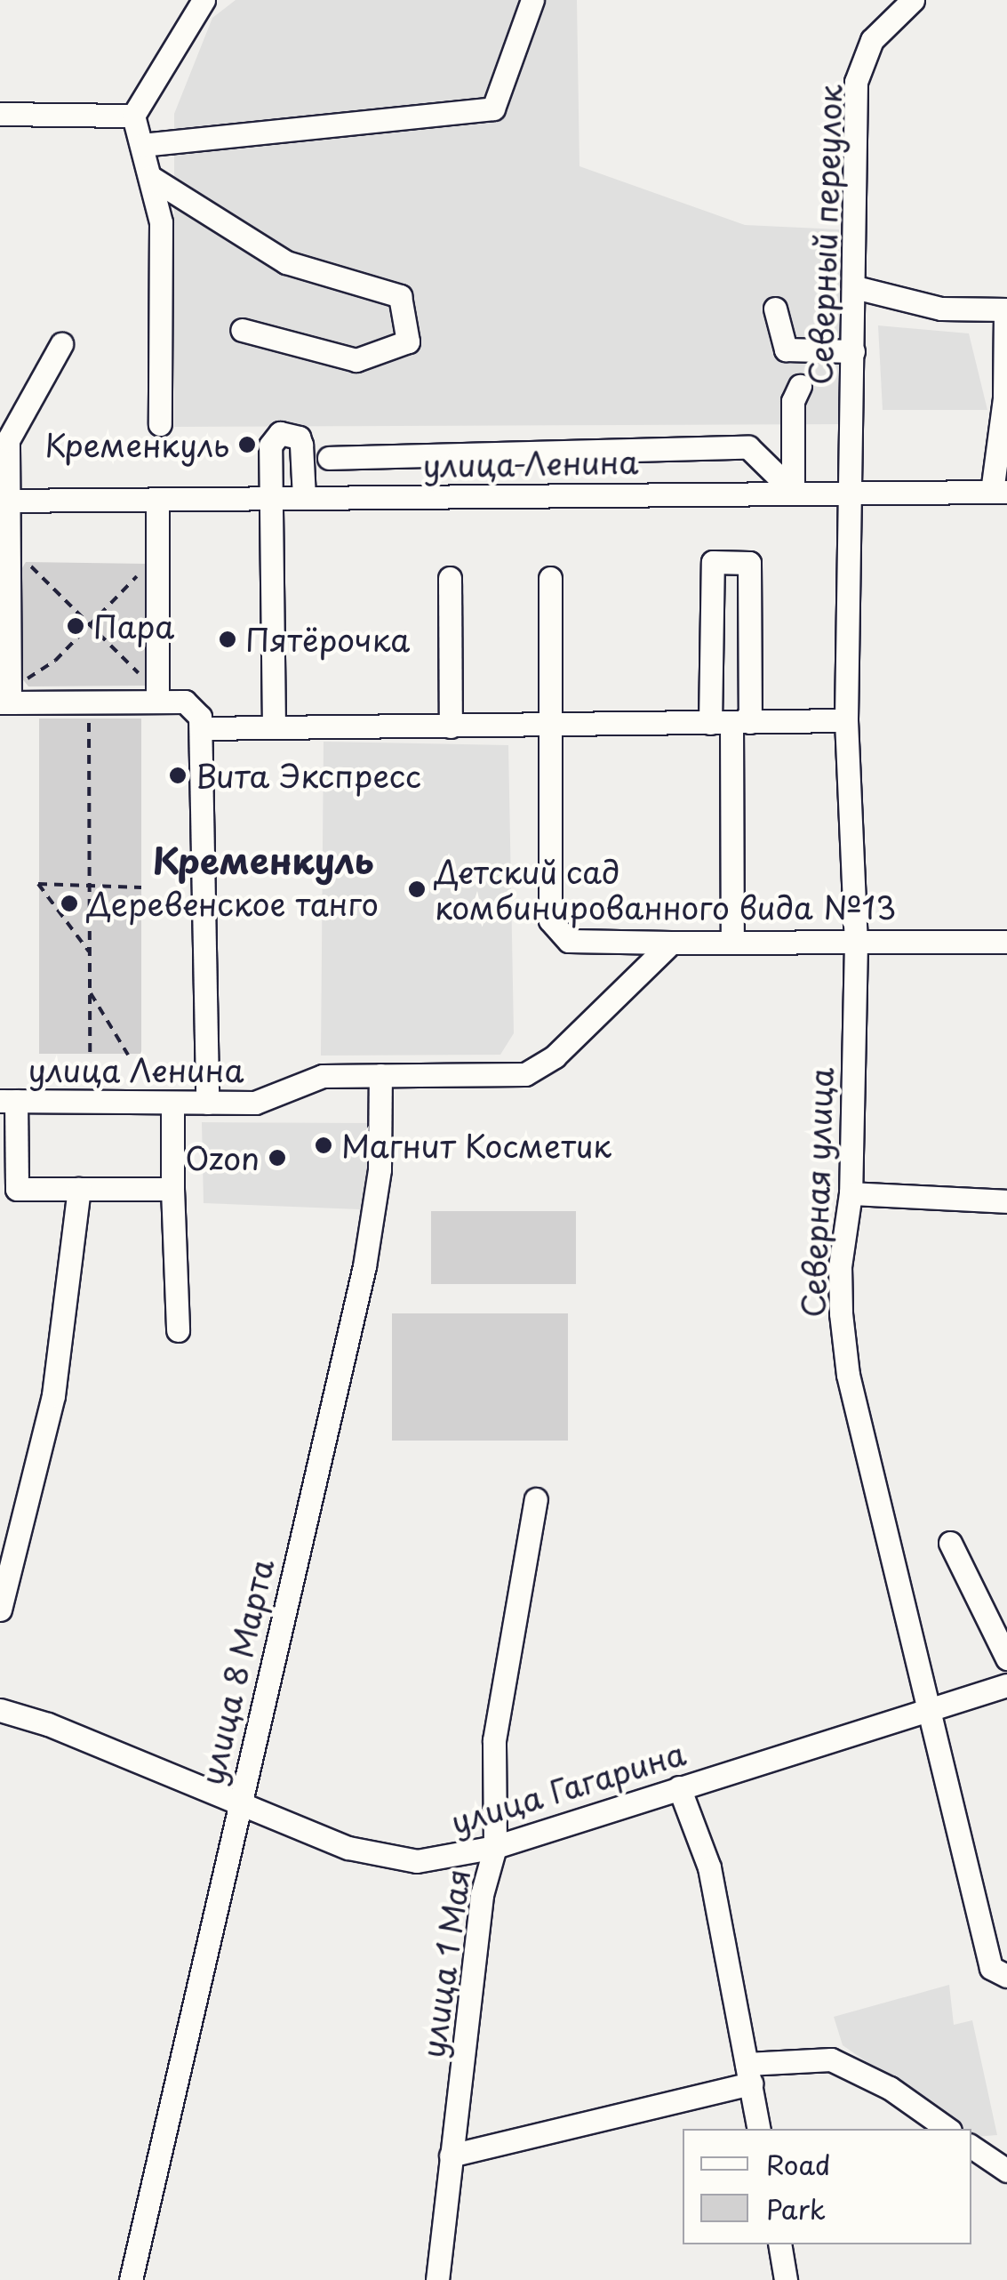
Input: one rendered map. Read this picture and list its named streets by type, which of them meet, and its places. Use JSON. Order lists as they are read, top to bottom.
{
  "streets": {
    "street": [
      "Северный переулок",
      "улица Ленина",
      "Северная улица",
      "улица 8 Марта",
      "улица Гагарина",
      "улица 1 Мая"
    ]
  },
  "crossings": [
    ["Северный переулок", "улица Ленина"],
    ["Северный переулок", "Северная улица"],
    ["улица Ленина", "Северная улица"],
    ["улица Ленина", "улица 8 Марта"],
    ["Северная улица", "улица Гагарина"],
    ["улица 8 Марта", "улица Гагарина"],
    ["улица Гагарина", "улица 1 Мая"]
  ],
  "districts": ["Кременкуль"],
  "places": [
    "Кременкуль",
    "Пара",
    "Пятёрочка",
    "Вита Экспресс",
    "Детский сад комбинированного вида №13",
    "Деревенское танго",
    "Магнит Косметик",
    "Ozon"
  ],
  "legend": ["Road", "Park"]
}
